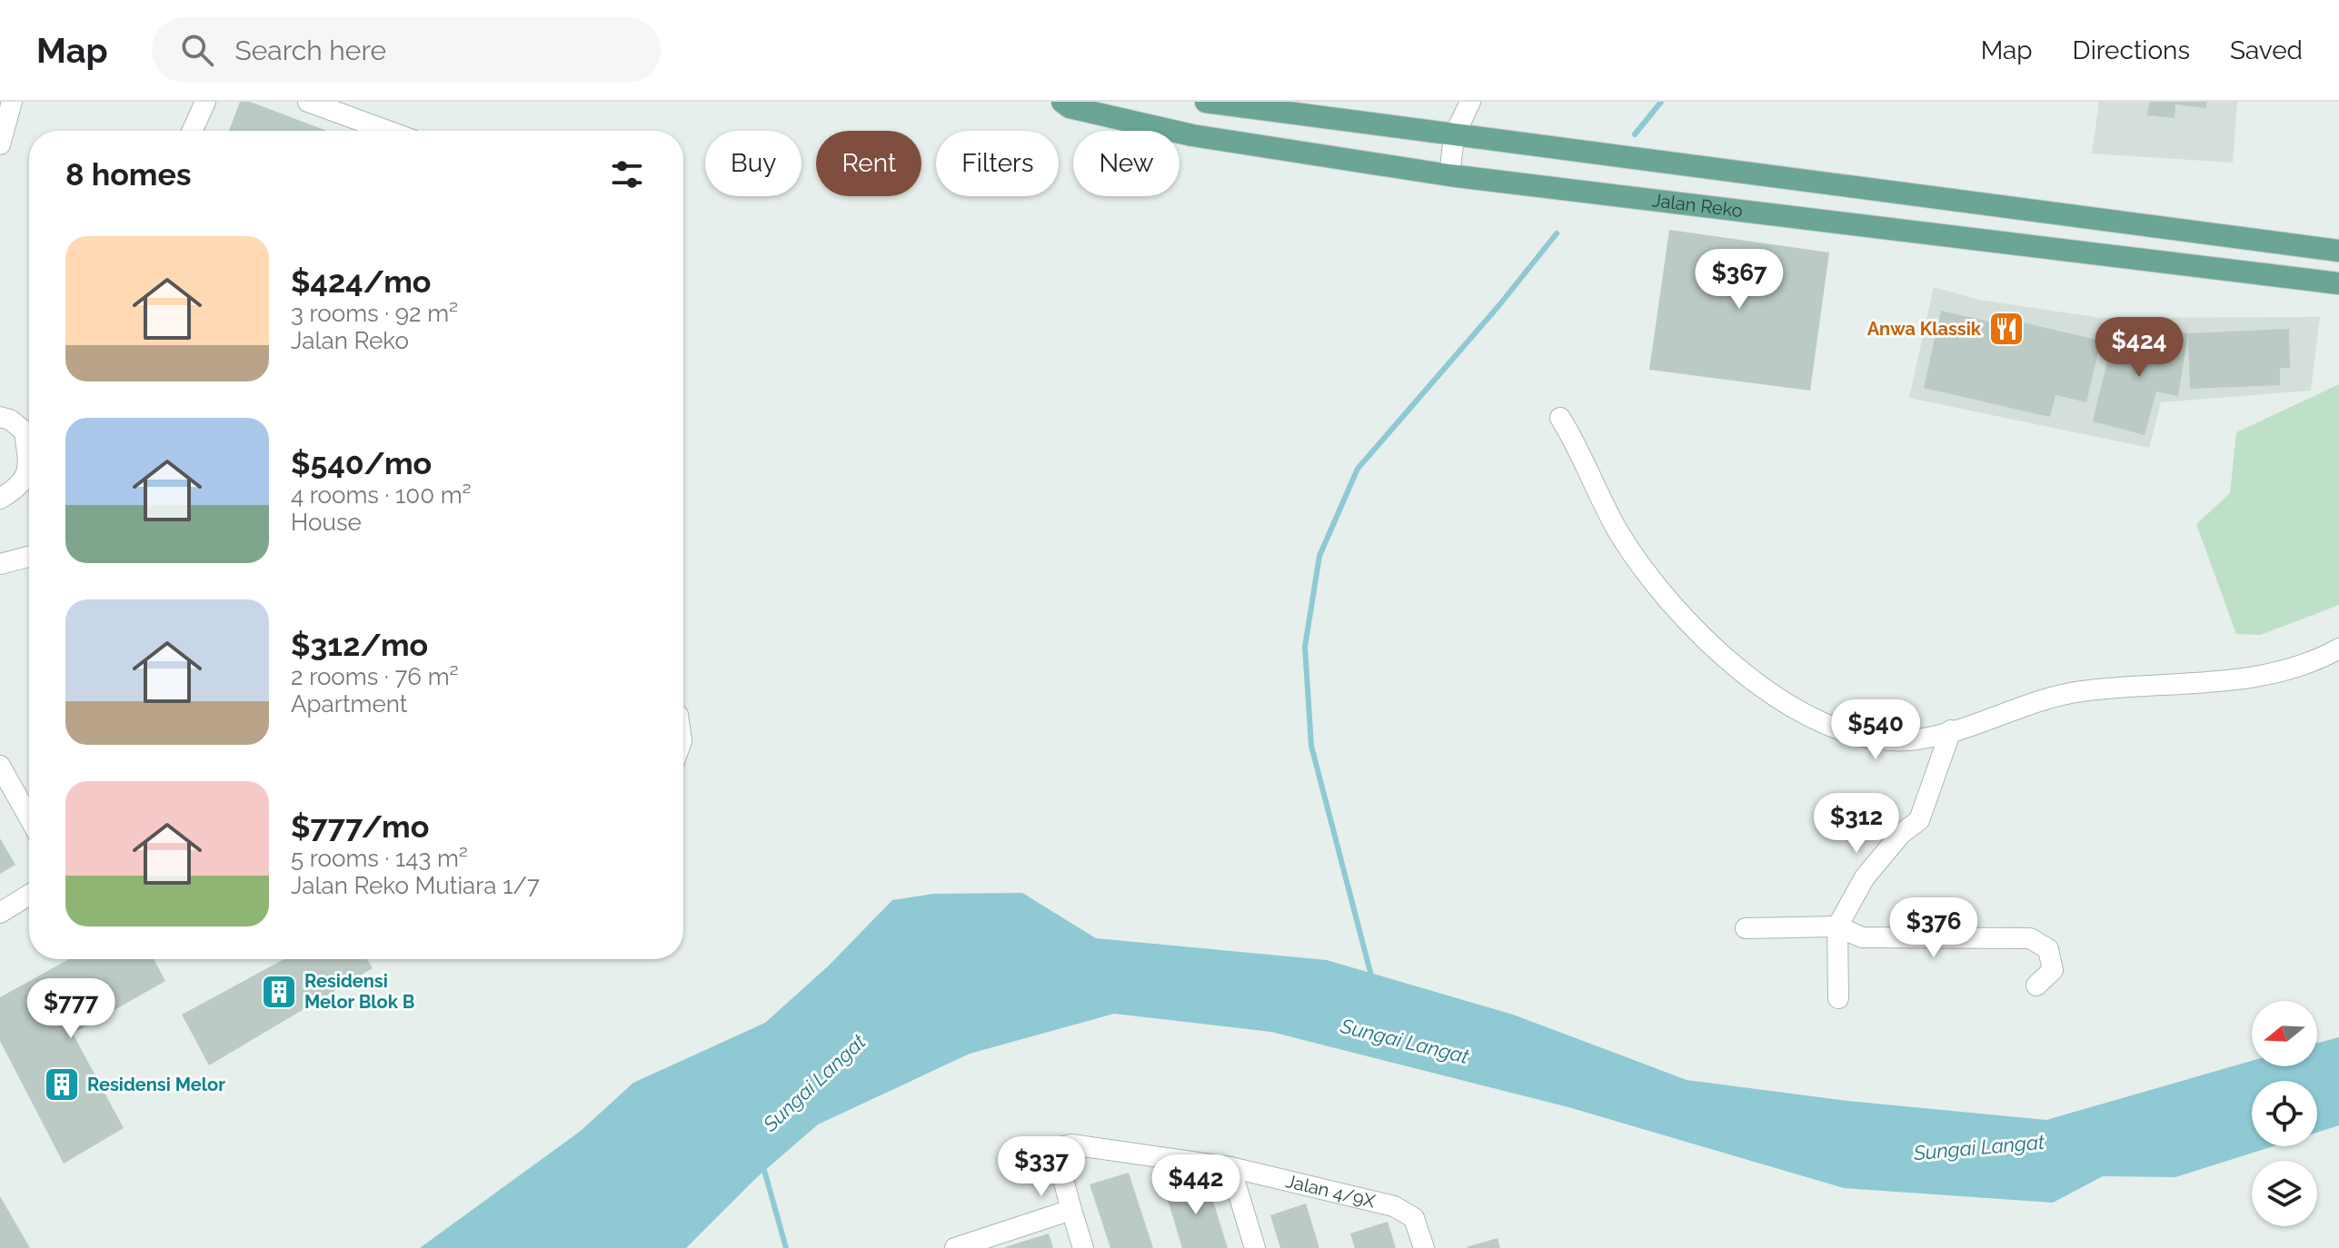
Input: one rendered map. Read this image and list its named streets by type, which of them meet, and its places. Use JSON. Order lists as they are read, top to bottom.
{
  "streets": {
    "main road": ["Jalan Reko"],
    "street": ["Jalan 4/9X"]
  },
  "water": ["Sungai Langat"],
  "places": {
    "restaurant": ["Anwa Klassik"],
    "building": ["Residensi Melor Blok B", "Residensi Melor"]
  },
  "north": "left",
  "page": {
    "header": "Map",
    "search": "Search here",
    "nav": ["Map", "Directions", "Saved"],
    "chip": [
      "Buy",
      "Rent",
      "Filters",
      "New"
    ],
    "heading": "8 homes",
    "list": [
      {
        "name": "$424/mo",
        "note": "3 rooms · 92 m² · Jalan Reko"
      },
      {
        "name": "$540/mo",
        "note": "4 rooms · 100 m² · House"
      },
      {
        "name": "$312/mo",
        "note": "2 rooms · 76 m² · Apartment"
      },
      {
        "name": "$777/mo",
        "note": "5 rooms · 143 m² · Jalan Reko Mutiara 1/7"
      }
    ],
    "price": [
      "$367",
      "$424",
      "$540",
      "$312",
      "$376",
      "$777",
      "$337",
      "$442"
    ]
  }
}
